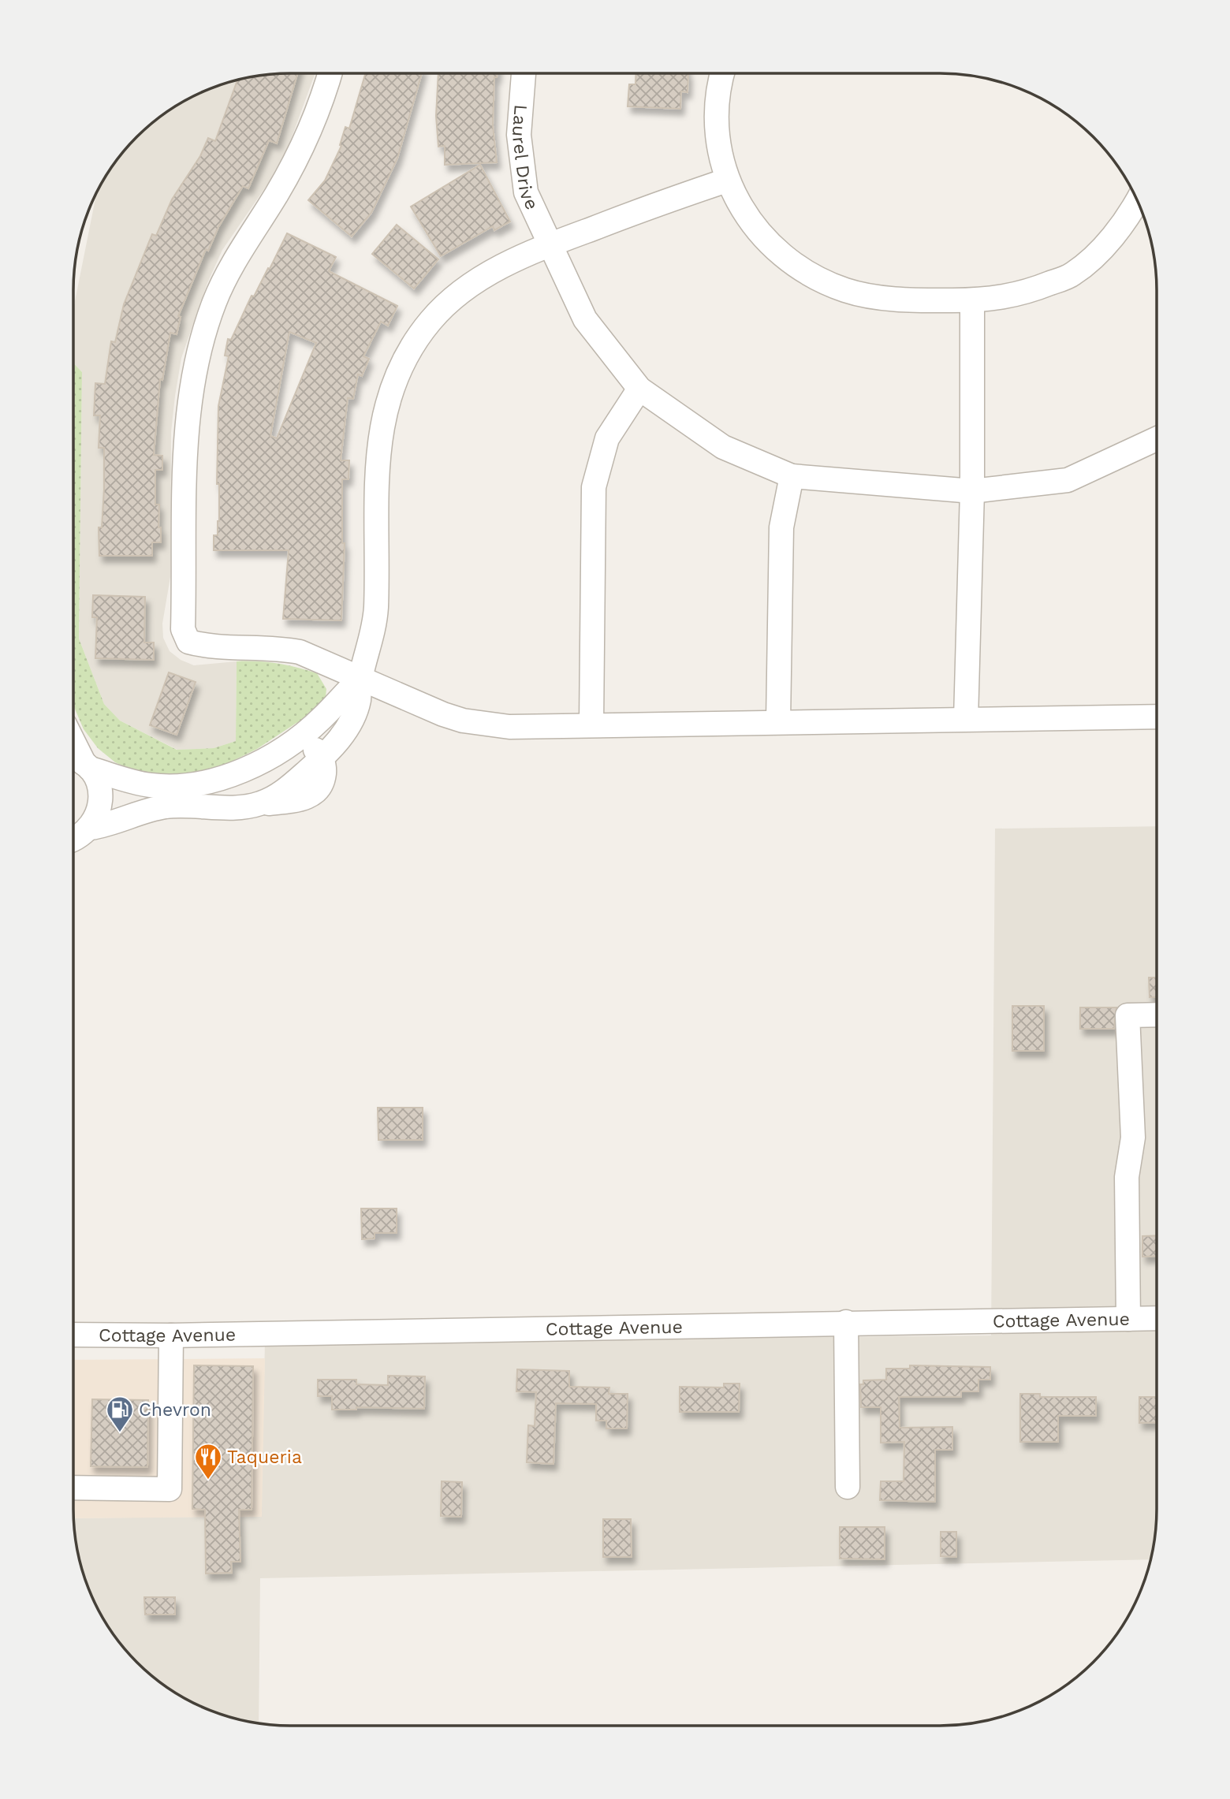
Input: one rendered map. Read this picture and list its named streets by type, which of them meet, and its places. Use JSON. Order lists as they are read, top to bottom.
{
  "streets": {
    "street": ["Laurel Drive", "Cottage Avenue"]
  },
  "places": {
    "fuel station": ["Chevron"],
    "restaurant": ["Taqueria"]
  }
}
